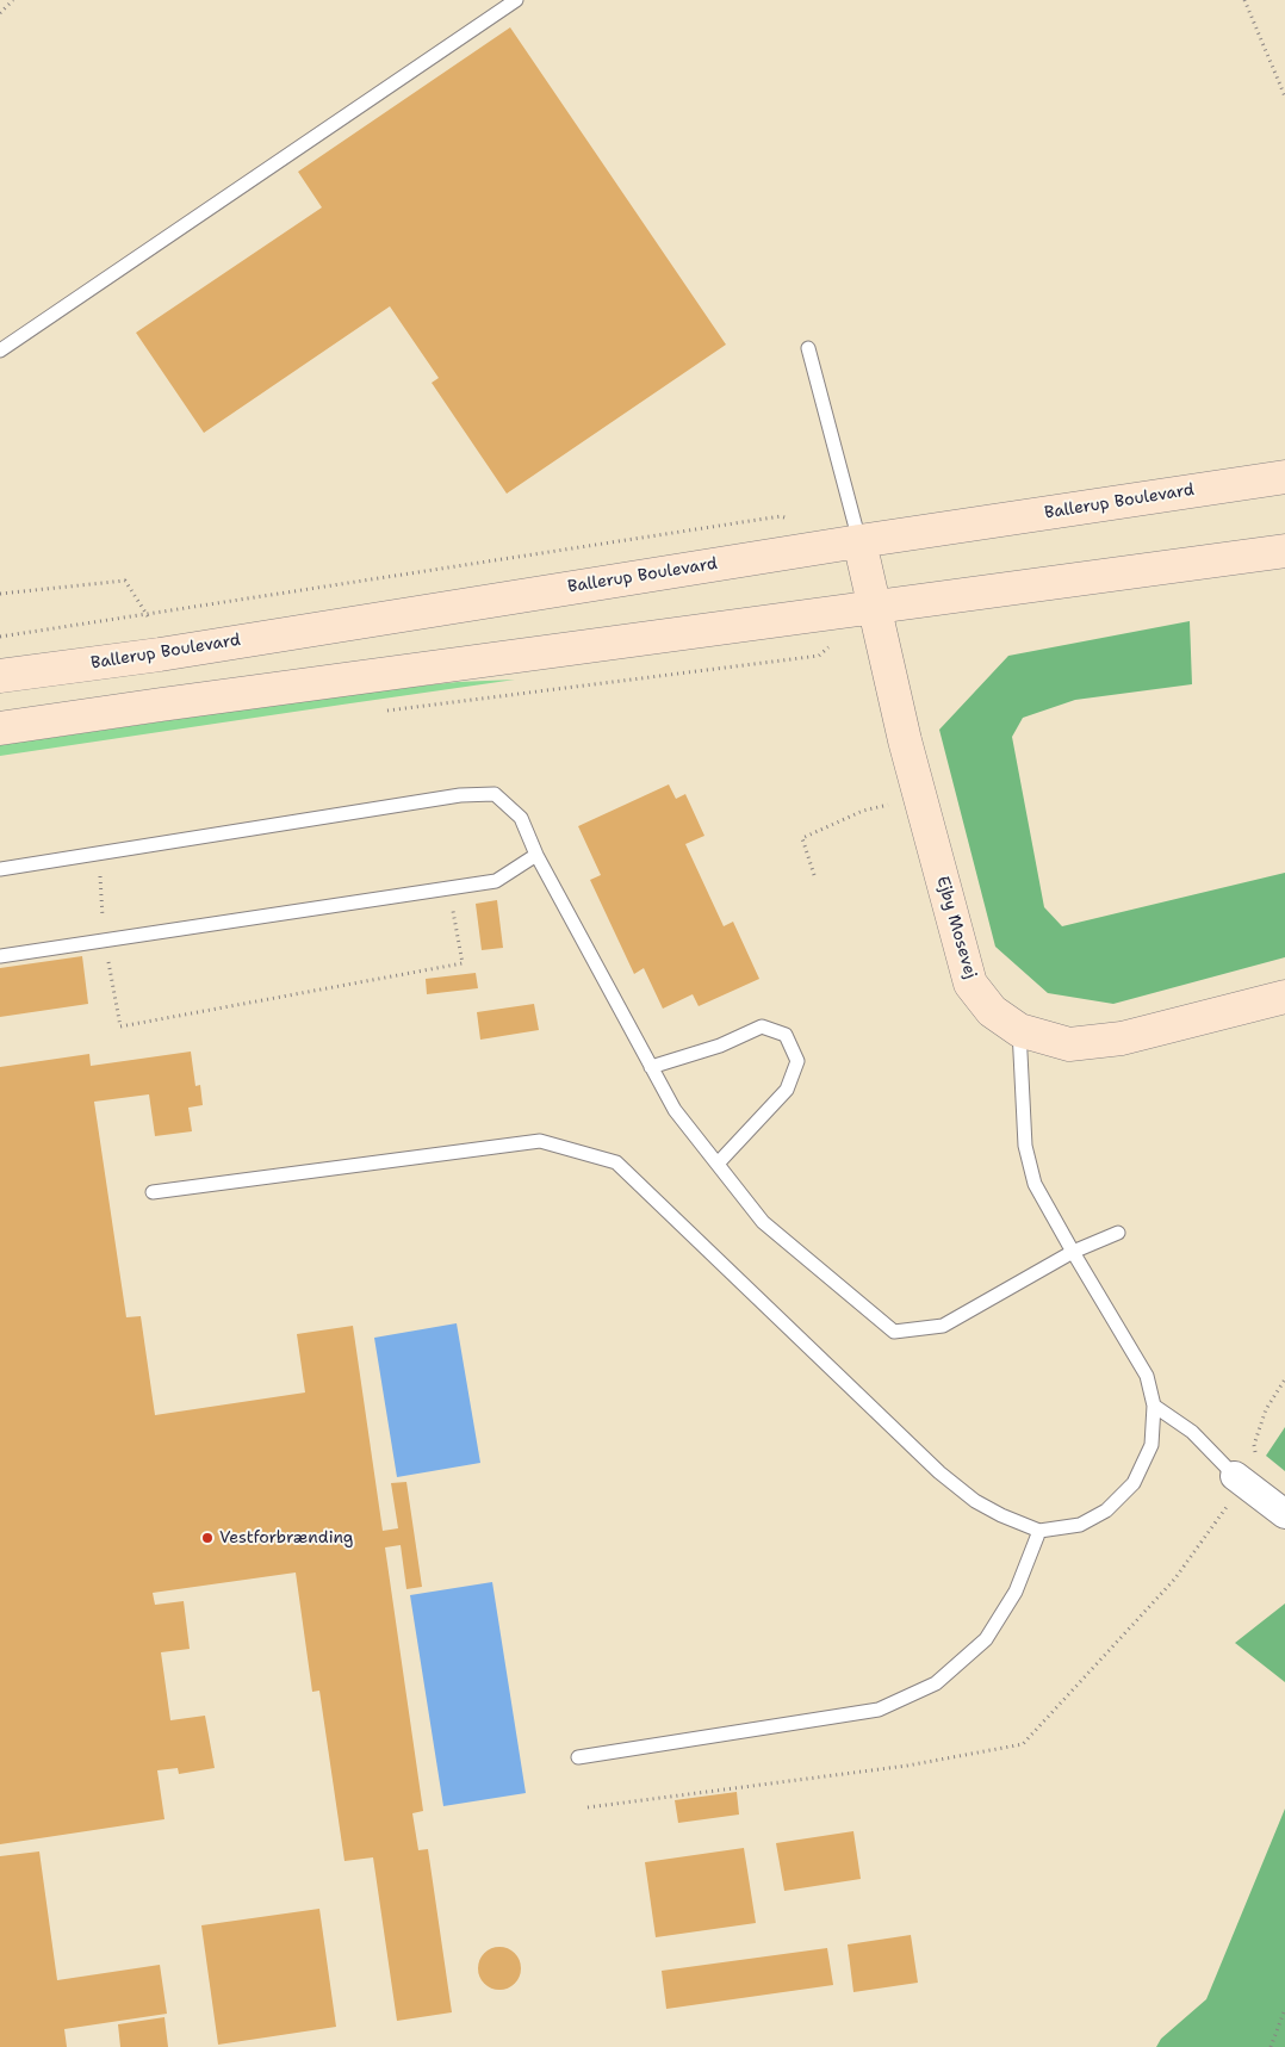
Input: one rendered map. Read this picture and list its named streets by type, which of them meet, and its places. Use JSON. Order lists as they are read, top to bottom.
{
  "streets": {
    "street": ["Ballerup Boulevard", "Ejby Mosevej"]
  },
  "crossings": [
    ["Ballerup Boulevard", "Ejby Mosevej"]
  ],
  "places": ["Vestforbrænding"]
}
